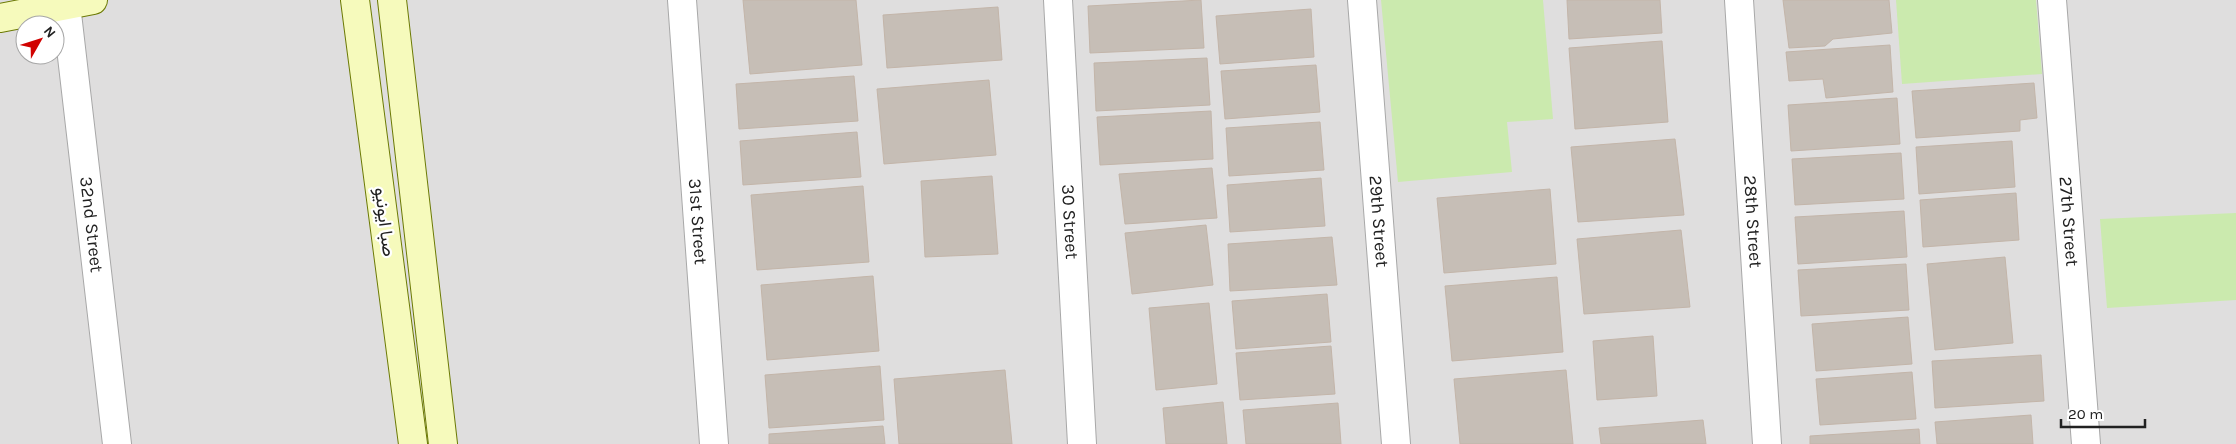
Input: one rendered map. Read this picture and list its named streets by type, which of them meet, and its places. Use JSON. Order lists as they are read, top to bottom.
{
  "streets": {
    "main road": ["صبا ایونیو"],
    "street": [
      "31st Street",
      "30 Street",
      "29th Street",
      "28th Street",
      "27th Street",
      "32nd Street"
    ]
  },
  "scale_bar": "20 m",
  "north": "top right"
}
